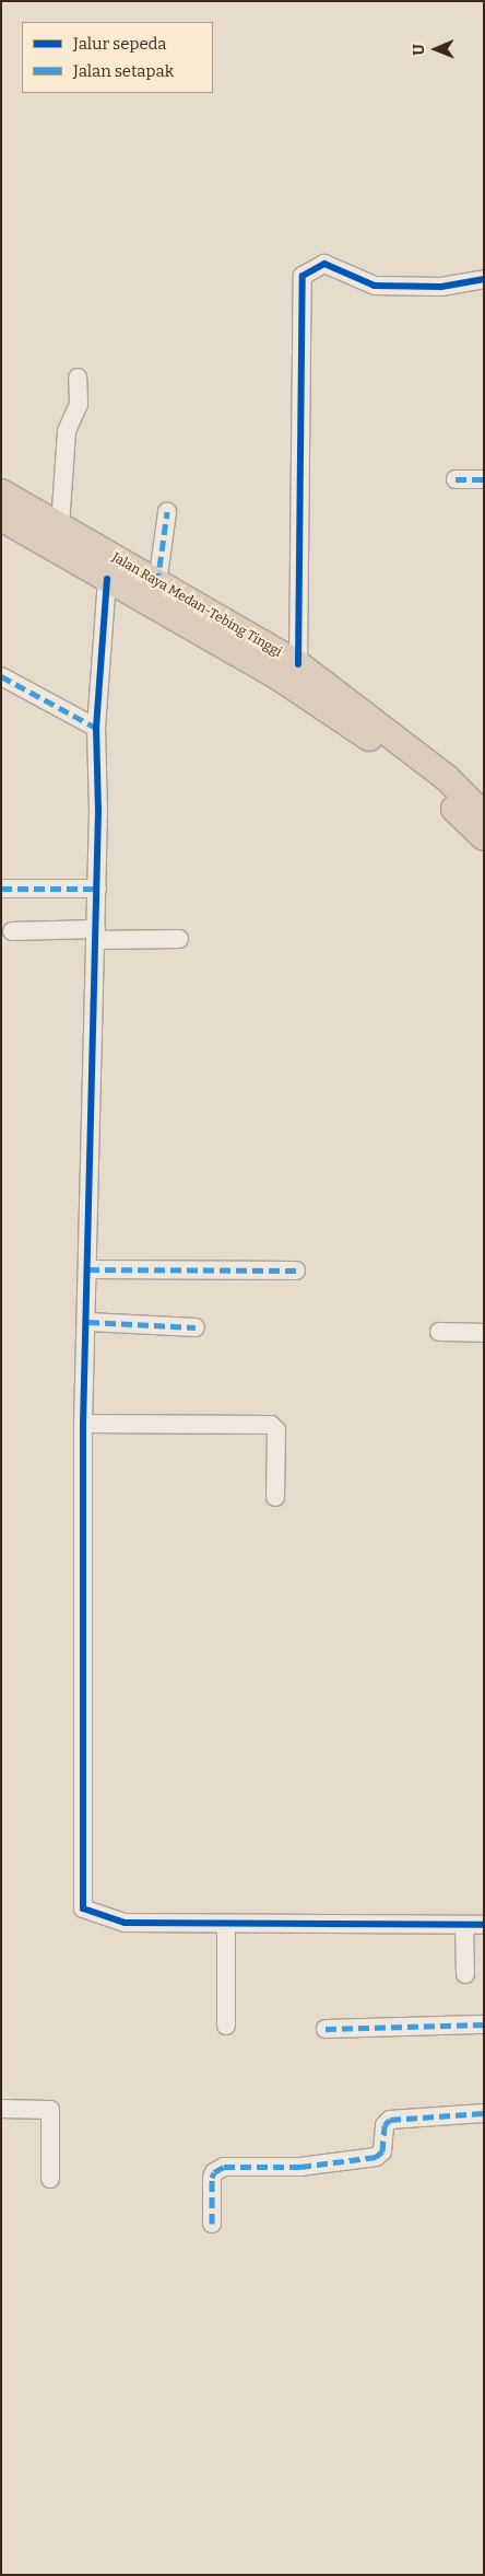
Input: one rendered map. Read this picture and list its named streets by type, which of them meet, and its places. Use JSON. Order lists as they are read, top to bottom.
{
  "streets": {
    "highway": ["Jalan Raya Medan-Tebing Tinggi"]
  },
  "legend": ["Jalur sepeda", "Jalan setapak"],
  "north": "left"
}
